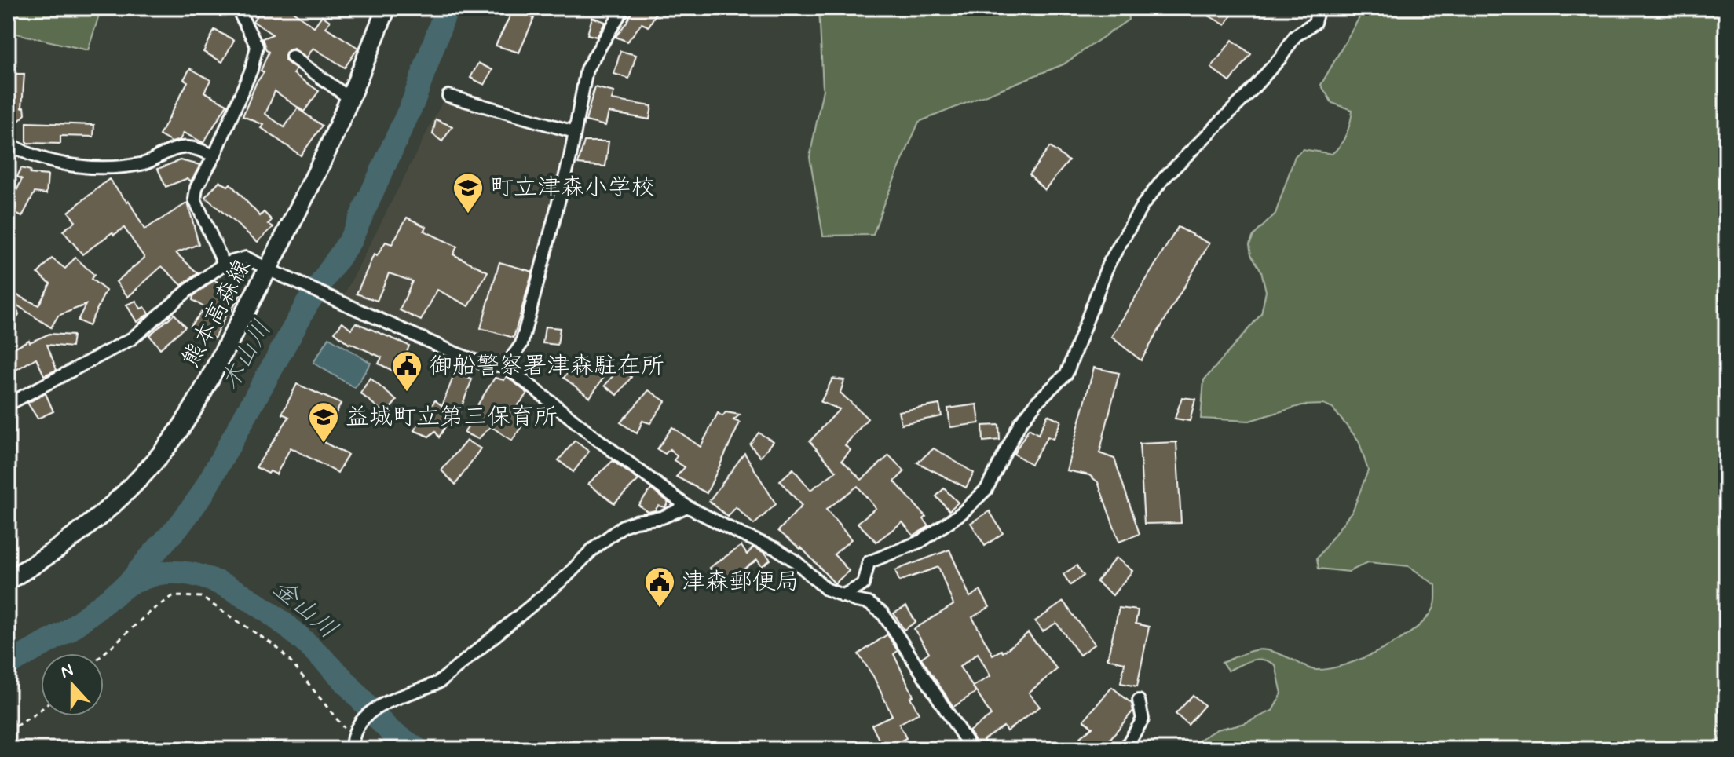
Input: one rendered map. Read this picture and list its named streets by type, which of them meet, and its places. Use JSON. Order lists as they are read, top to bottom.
{
  "streets": {
    "main road": ["熊本高森線"]
  },
  "water": ["木山川", "金山川"],
  "places": {
    "school or university": ["町立津森小学校", "益城町立第三保育所"],
    "public building": ["御船警察署津森駐在所", "津森郵便局"]
  },
  "north": "top"
}
